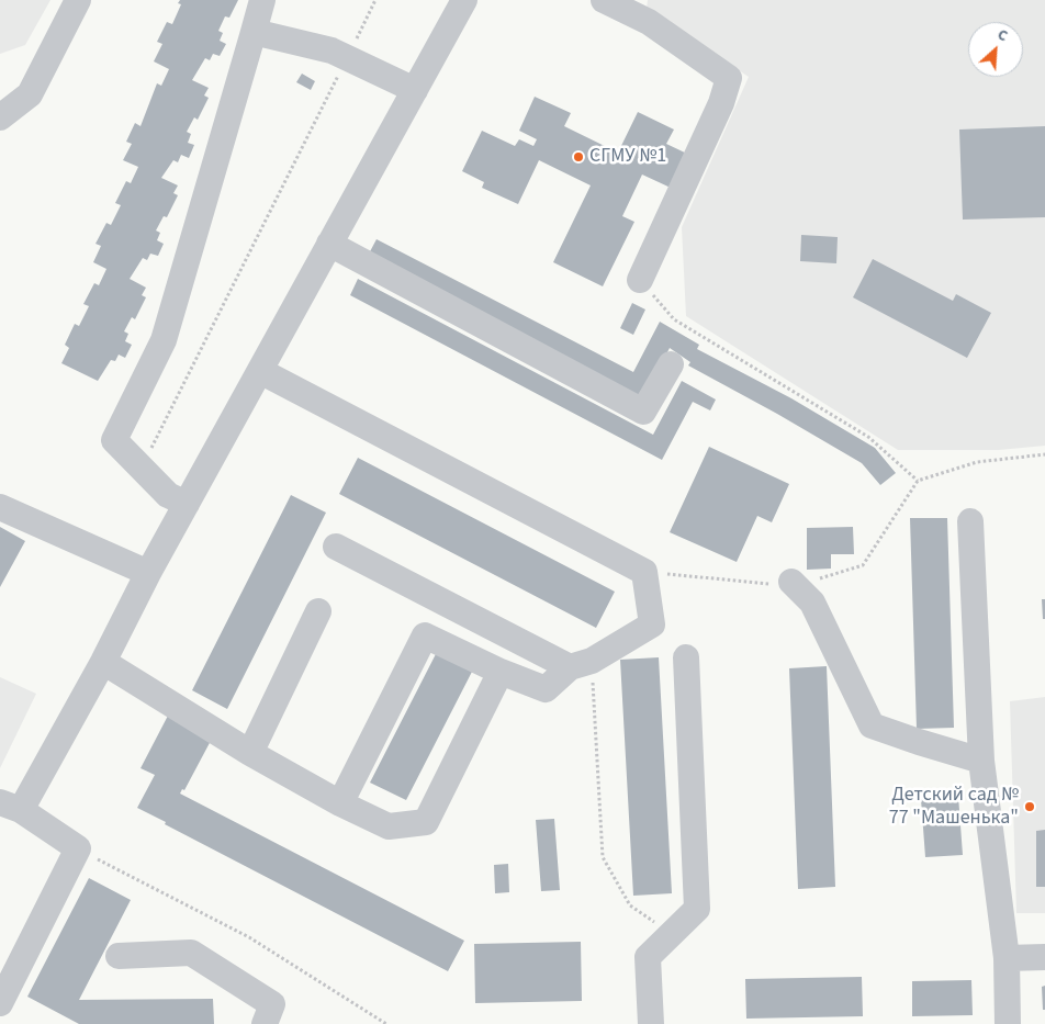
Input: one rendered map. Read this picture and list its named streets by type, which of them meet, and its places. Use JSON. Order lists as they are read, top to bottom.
{
  "places": ["СГМУ №1", "Детский сад № 77 \"Машенька\""],
  "north": "top right"
}
